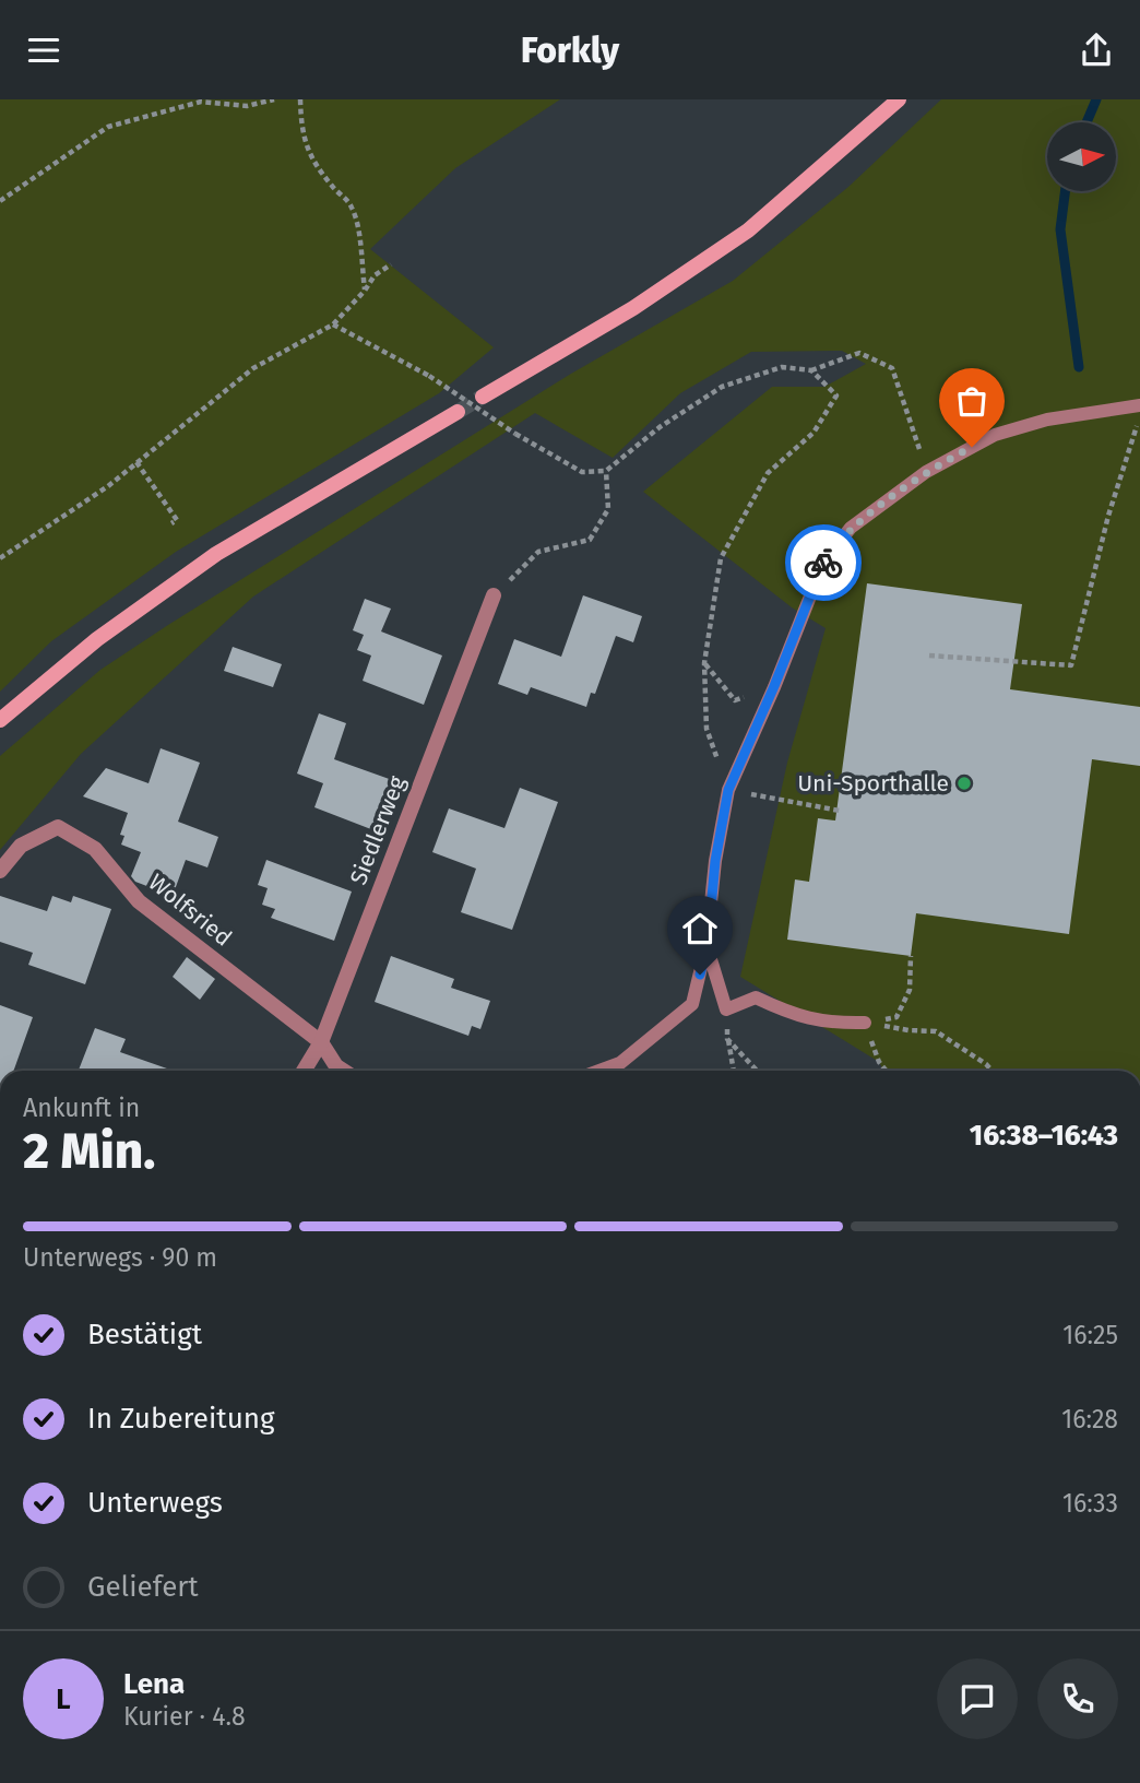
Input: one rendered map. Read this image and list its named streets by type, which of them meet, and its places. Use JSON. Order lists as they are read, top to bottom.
{
  "streets": {
    "street": ["Siedlerweg", "Wolfsried"]
  },
  "crossings": [
    ["Siedlerweg", "Wolfsried"]
  ],
  "places": ["Uni-Sporthalle"],
  "north": "right",
  "page": {
    "header": "Forkly",
    "heading": ["2 Min.", "Ankunft in", "16:38–16:43"],
    "panel": ["Lena", "Kurier · 4.8"],
    "bar": "Unterwegs · 90 m",
    "list": [
      ["Bestätigt", "16:25"],
      ["In Zubereitung", "16:28"],
      ["Unterwegs", "16:33"],
      "Geliefert"
    ],
    "round": "L"
  }
}
